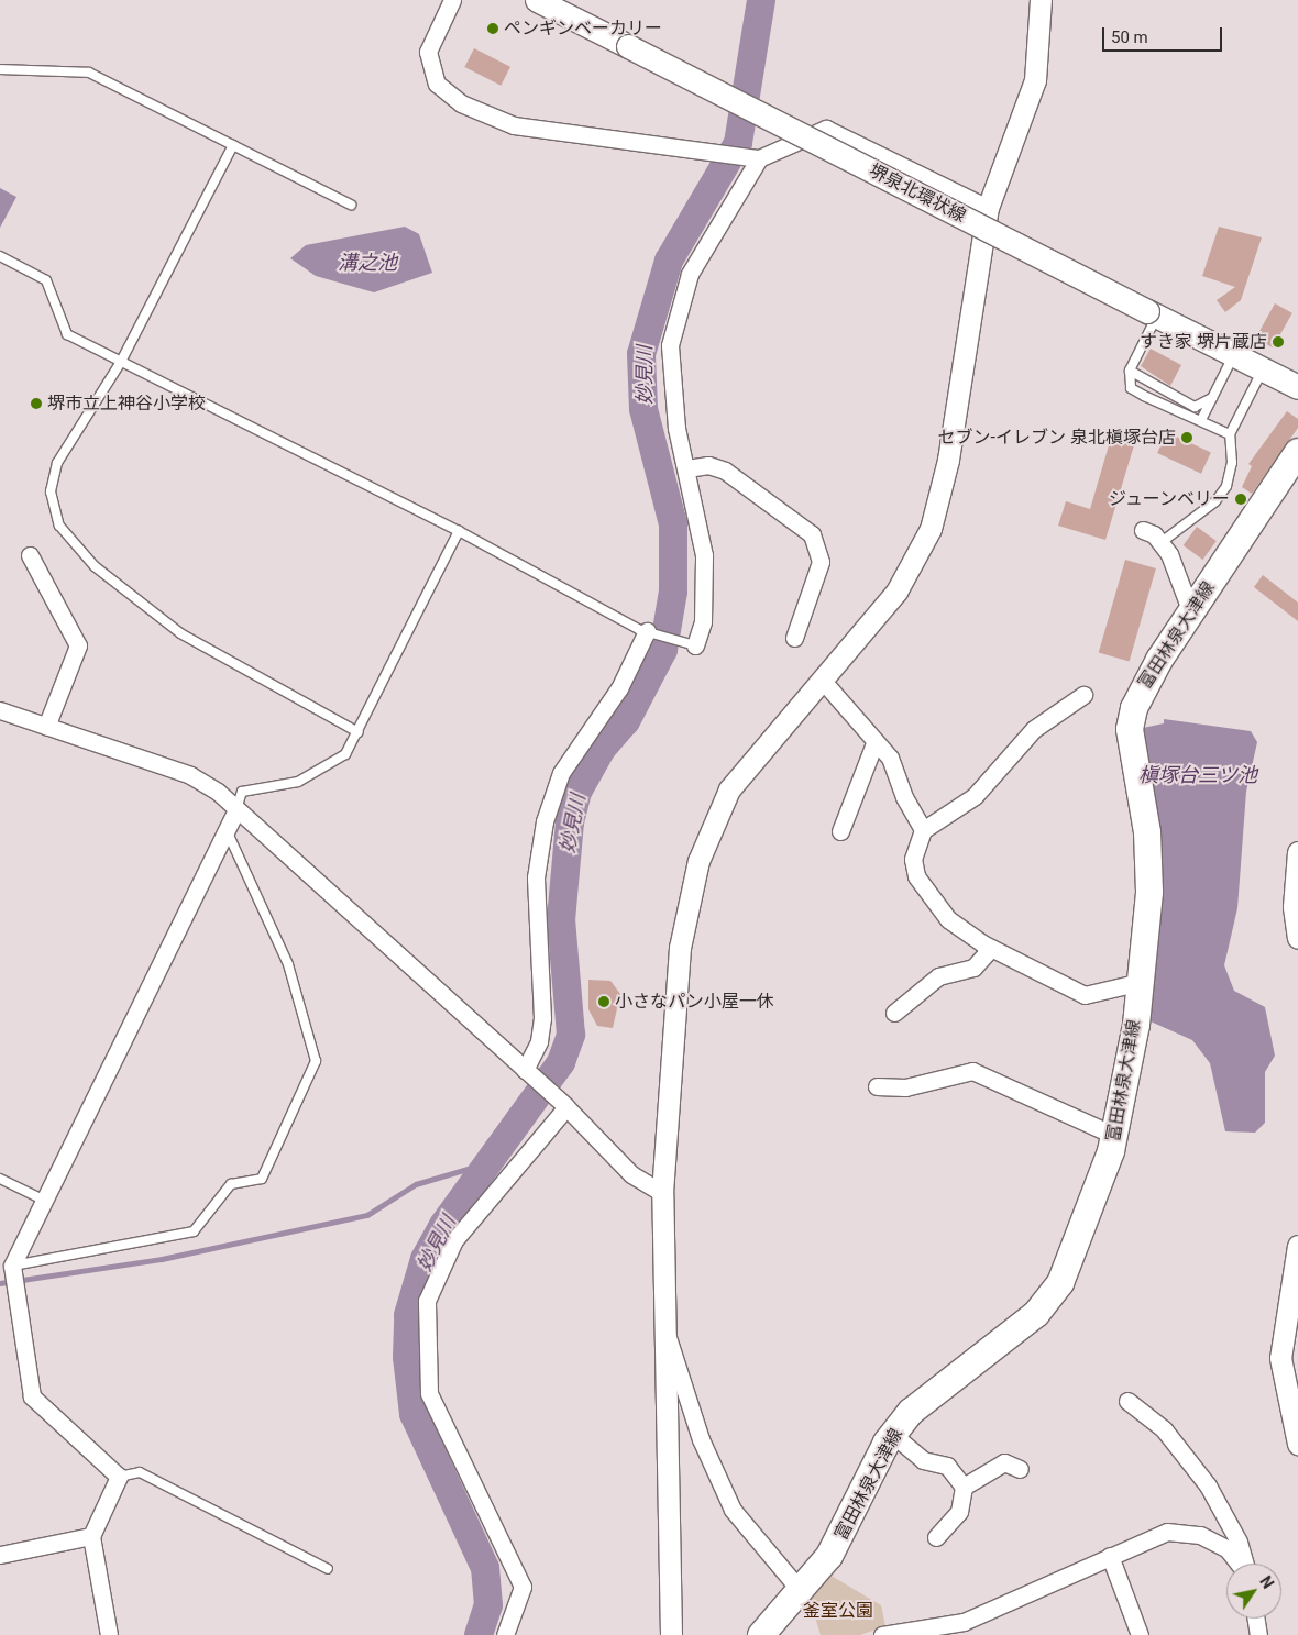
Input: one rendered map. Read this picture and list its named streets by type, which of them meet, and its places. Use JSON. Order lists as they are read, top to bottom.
{
  "streets": {
    "main road": ["堺泉北環状線", "富田林泉大津線"]
  },
  "water": ["溝之池", "妙見川", "槇塚台三ツ池"],
  "parks": ["釜室公園"],
  "places": [
    "ペンギンベーカリー",
    "すき家 堺片蔵店",
    "堺市立上神谷小学校",
    "セブン-イレブン 泉北槇塚台店",
    "ジューンベリー",
    "小さなパン小屋一休"
  ],
  "scale_bar": "50 m",
  "north": "top right"
}
